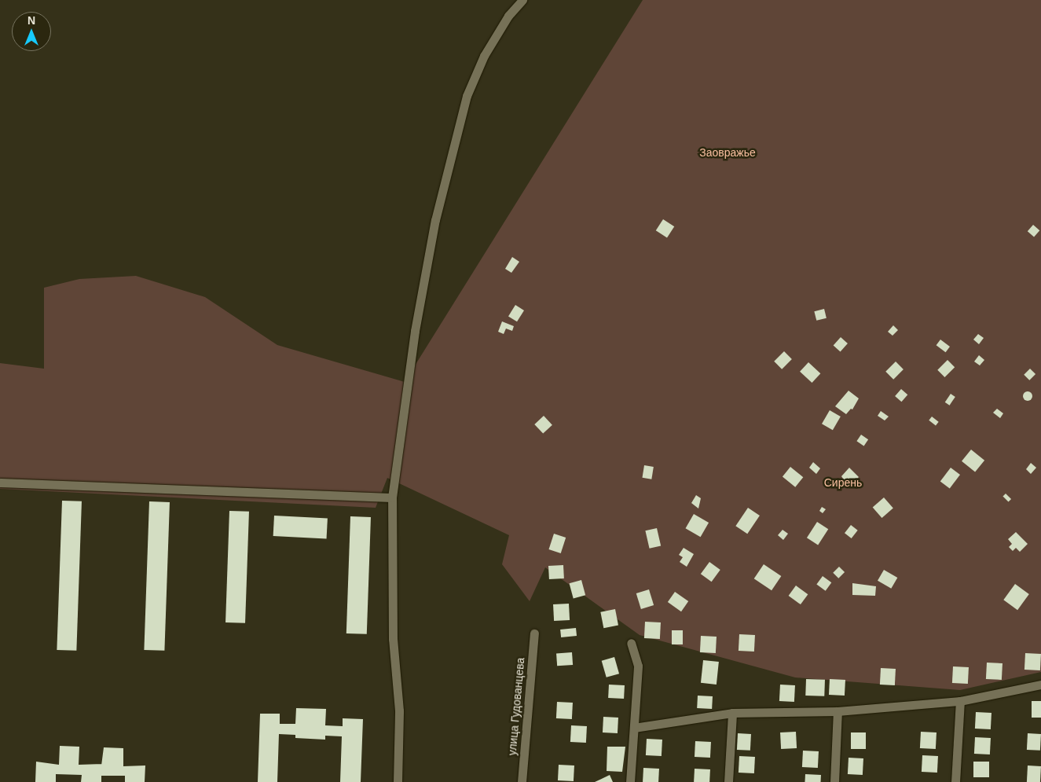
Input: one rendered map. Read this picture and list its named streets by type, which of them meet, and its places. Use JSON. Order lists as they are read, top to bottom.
{
  "streets": {
    "street": ["улица Гудованцева"]
  },
  "parks": ["Заовражье", "Сирень"],
  "north": "top"
}
